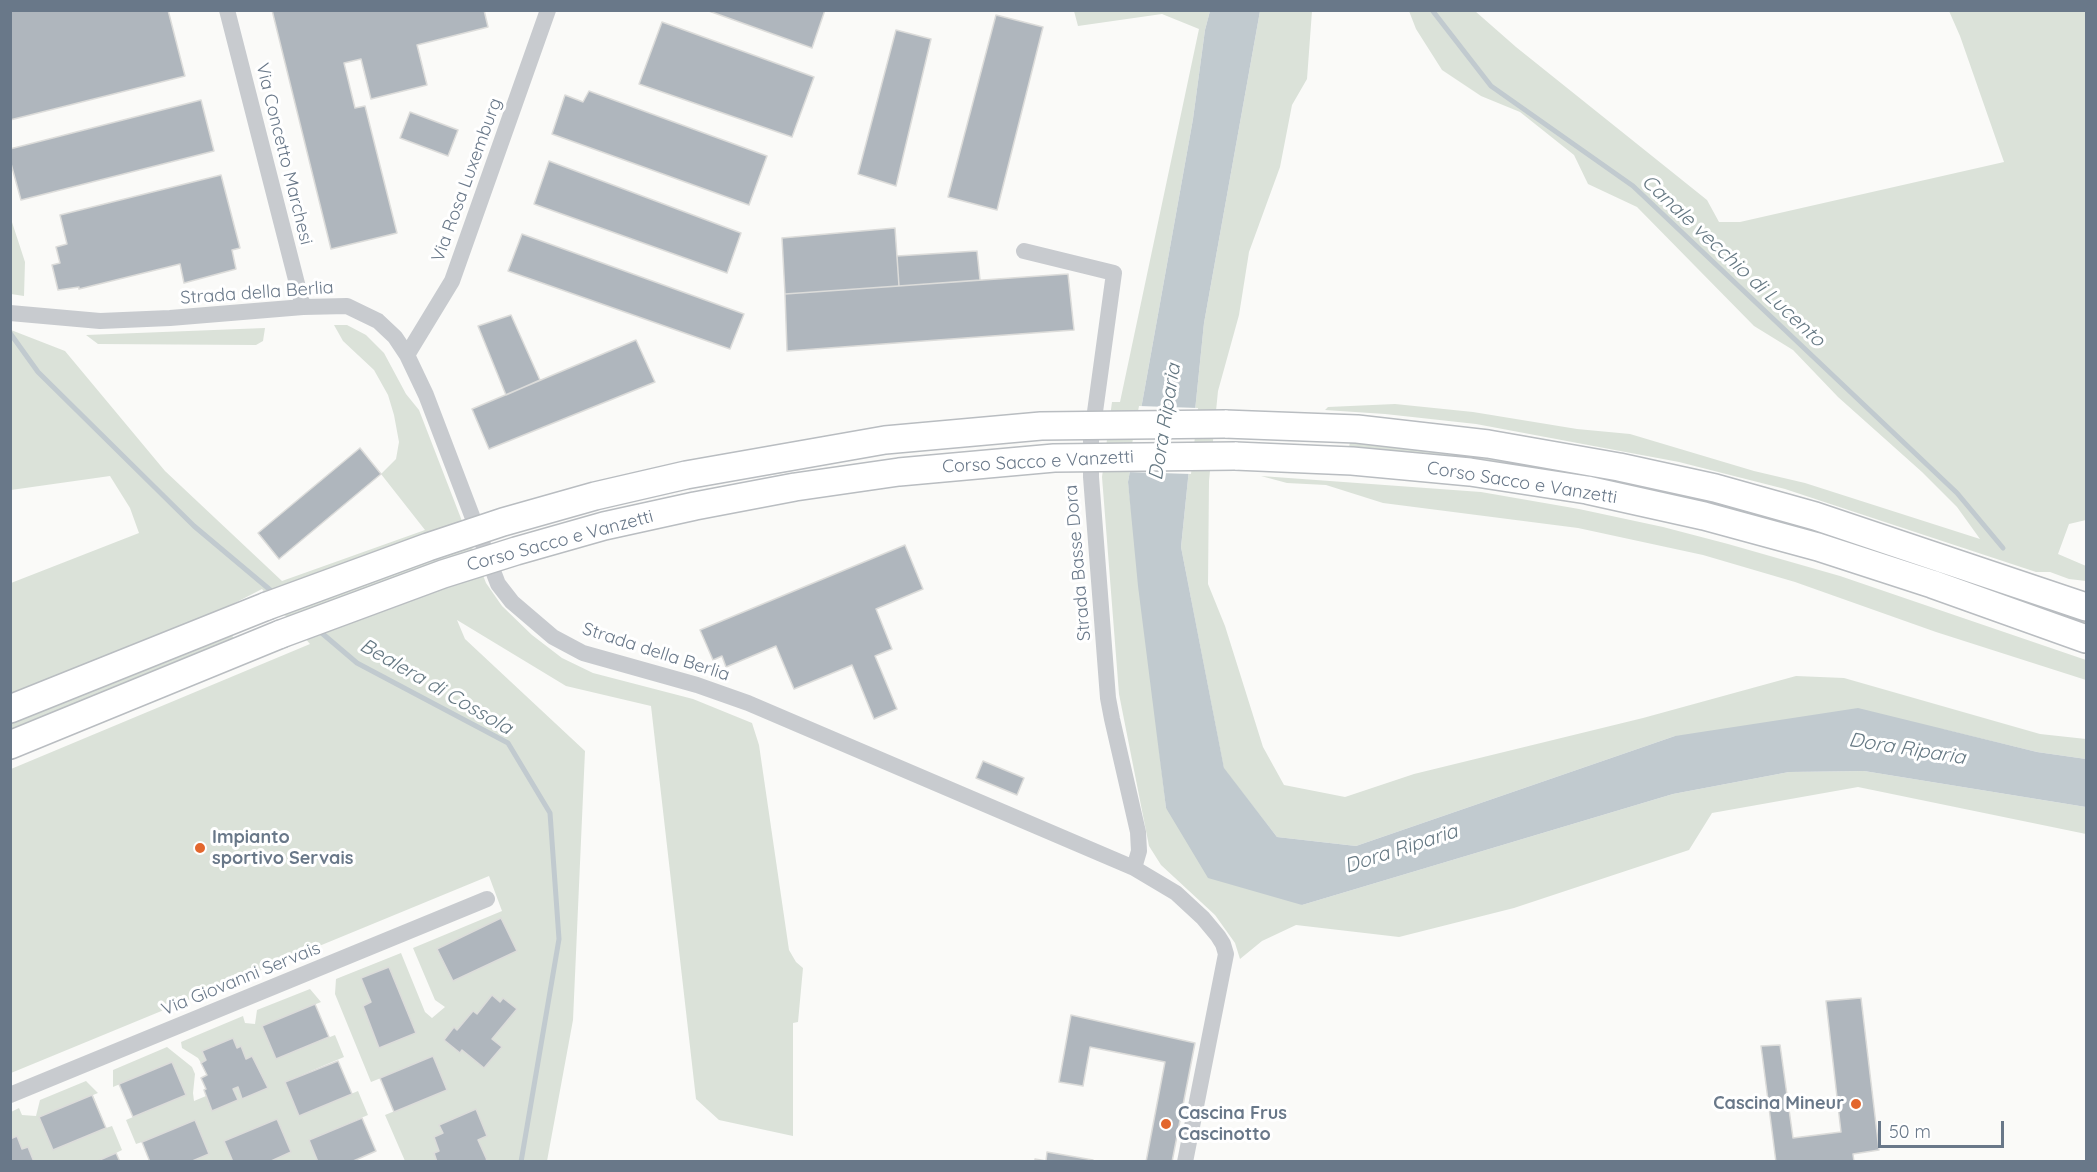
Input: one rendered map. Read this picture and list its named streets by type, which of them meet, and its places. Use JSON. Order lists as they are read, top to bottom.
{
  "streets": {
    "main road": ["Corso Sacco e Vanzetti"],
    "street": [
      "Via Concetto Marchesi",
      "Via Rosa Luxemburg",
      "Strada della Berlia",
      "Strada Basse Dora",
      "Via Giovanni Servais"
    ]
  },
  "crossings": [
    ["Via Concetto Marchesi", "Strada della Berlia"],
    ["Via Rosa Luxemburg", "Strada della Berlia"],
    ["Strada della Berlia", "Strada Basse Dora"]
  ],
  "water": ["Canale vecchio di Lucento", "Dora Riparia", "Bealera di Cossola"],
  "places": ["Impianto sportivo Servais", "Cascina Mineur", "Cascina Frus Cascinotto"],
  "scale_bar": "50 m"
}
